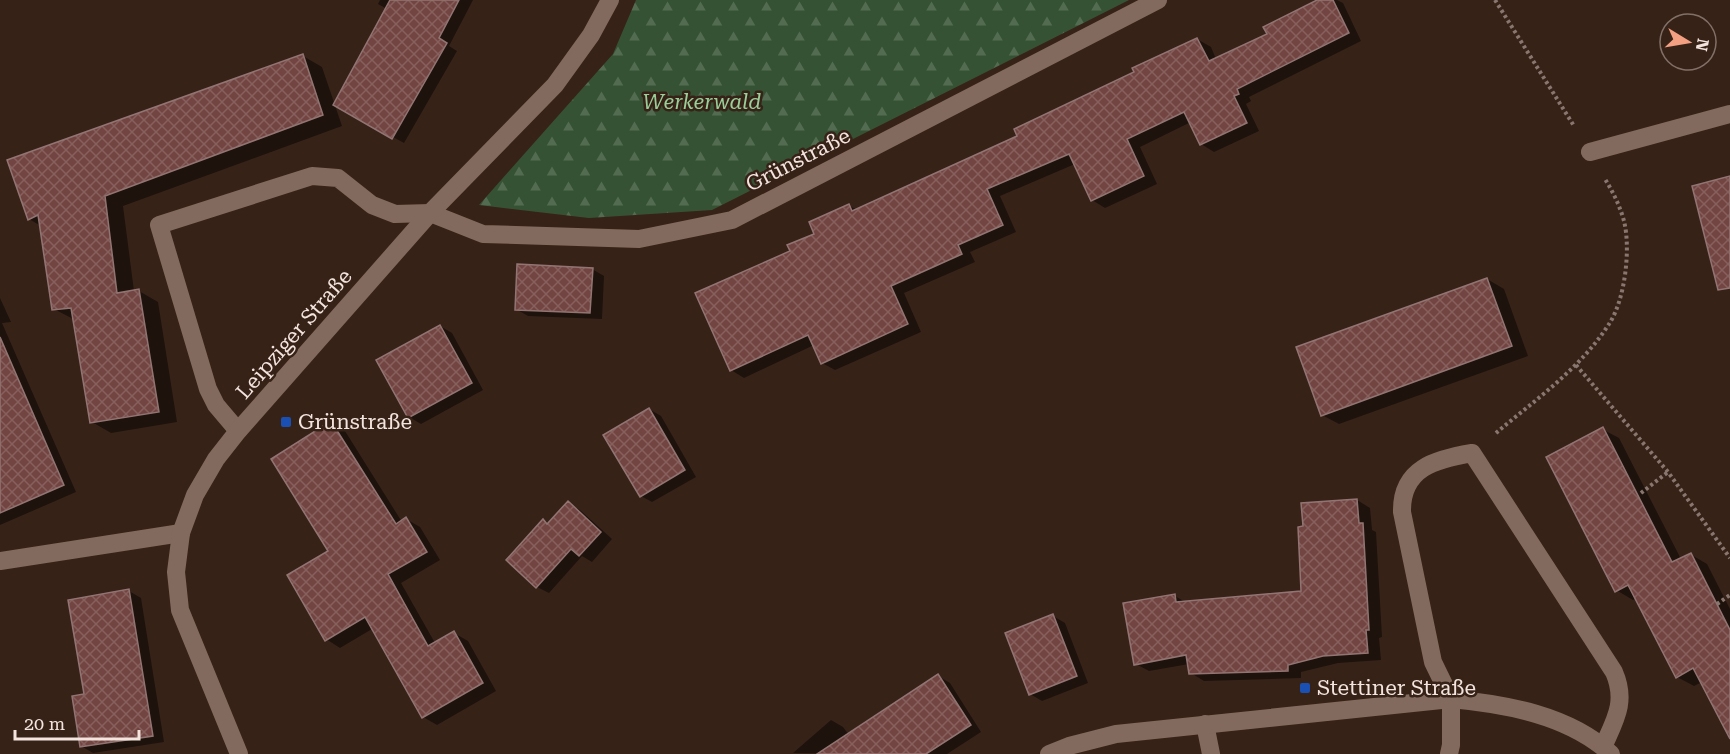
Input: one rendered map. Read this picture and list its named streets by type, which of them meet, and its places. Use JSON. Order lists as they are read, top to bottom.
{
  "streets": {
    "street": ["Grünstraße", "Leipziger Straße"]
  },
  "crossings": [
    ["Grünstraße", "Leipziger Straße"]
  ],
  "parks": ["Werkerwald"],
  "places": {
    "transit": ["Grünstraße", "Stettiner Straße"]
  },
  "scale_bar": "20 m",
  "north": "right"
}
